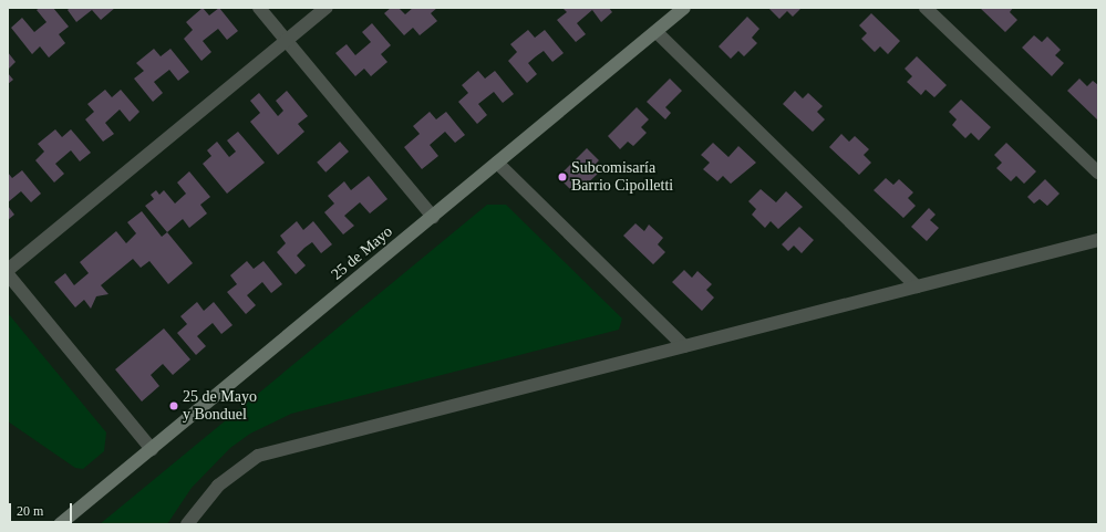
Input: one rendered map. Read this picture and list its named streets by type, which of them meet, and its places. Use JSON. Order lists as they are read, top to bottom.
{
  "streets": {
    "street": ["25 de Mayo"]
  },
  "places": ["Subcomisaría Barrio Cipolletti", "25 de Mayo y Bonduel"],
  "scale_bar": "20 m"
}
